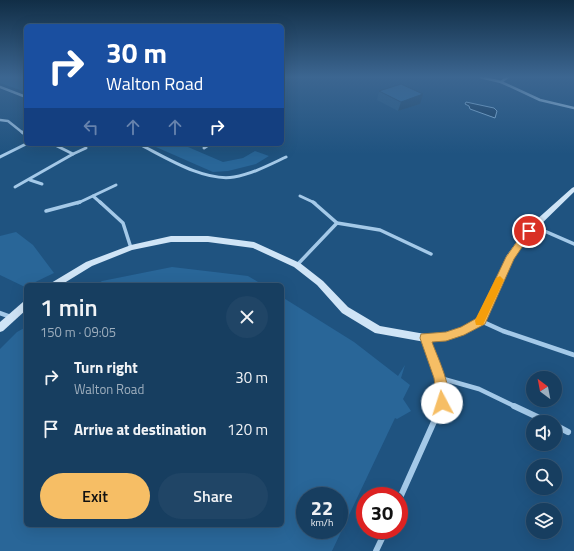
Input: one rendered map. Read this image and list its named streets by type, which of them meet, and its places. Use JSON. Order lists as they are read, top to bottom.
{
  "north": "top left",
  "page": {
    "turn": ["30 m", "Walton Road"],
    "heading": ["1 min", "150 m · 09:05"],
    "list": [
      {
        "name": "Turn right",
        "note": "Walton Road",
        "value": "30 m"
      },
      {
        "name": "Arrive at destination",
        "value": "120 m"
      }
    ],
    "buttons": ["Exit", "Share"],
    "speed": "22 km/h",
    "limit": "30"
  }
}
